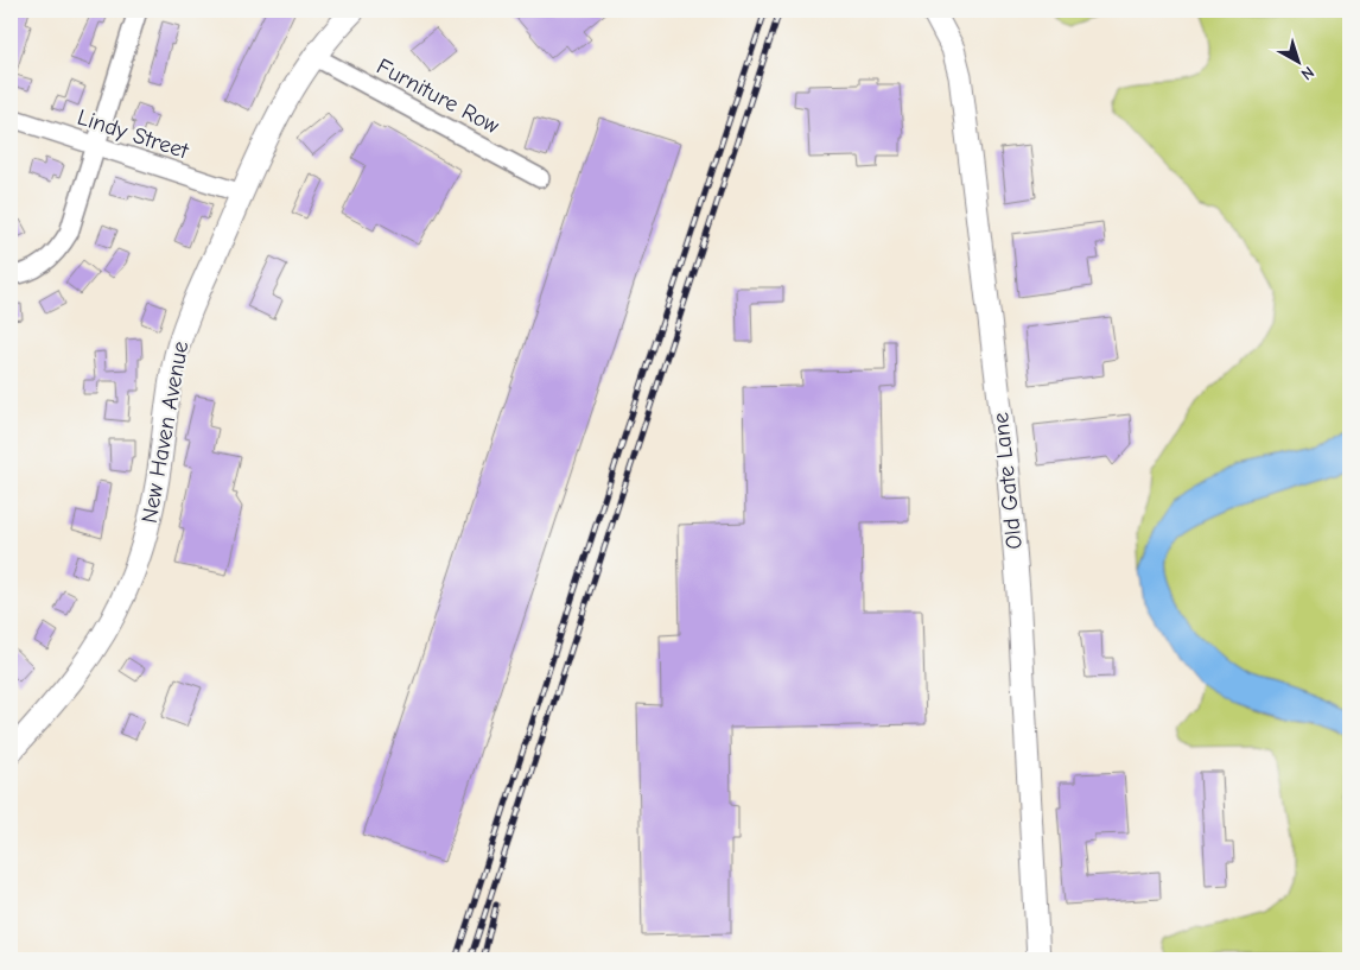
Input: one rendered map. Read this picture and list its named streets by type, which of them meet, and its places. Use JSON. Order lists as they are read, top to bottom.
{
  "streets": {
    "main road": ["New Haven Avenue", "Old Gate Lane"],
    "street": ["Furniture Row", "Lindy Street"]
  },
  "crossings": [
    ["Furniture Row", "New Haven Avenue"],
    ["Lindy Street", "New Haven Avenue"]
  ],
  "north": "bottom right"
}
